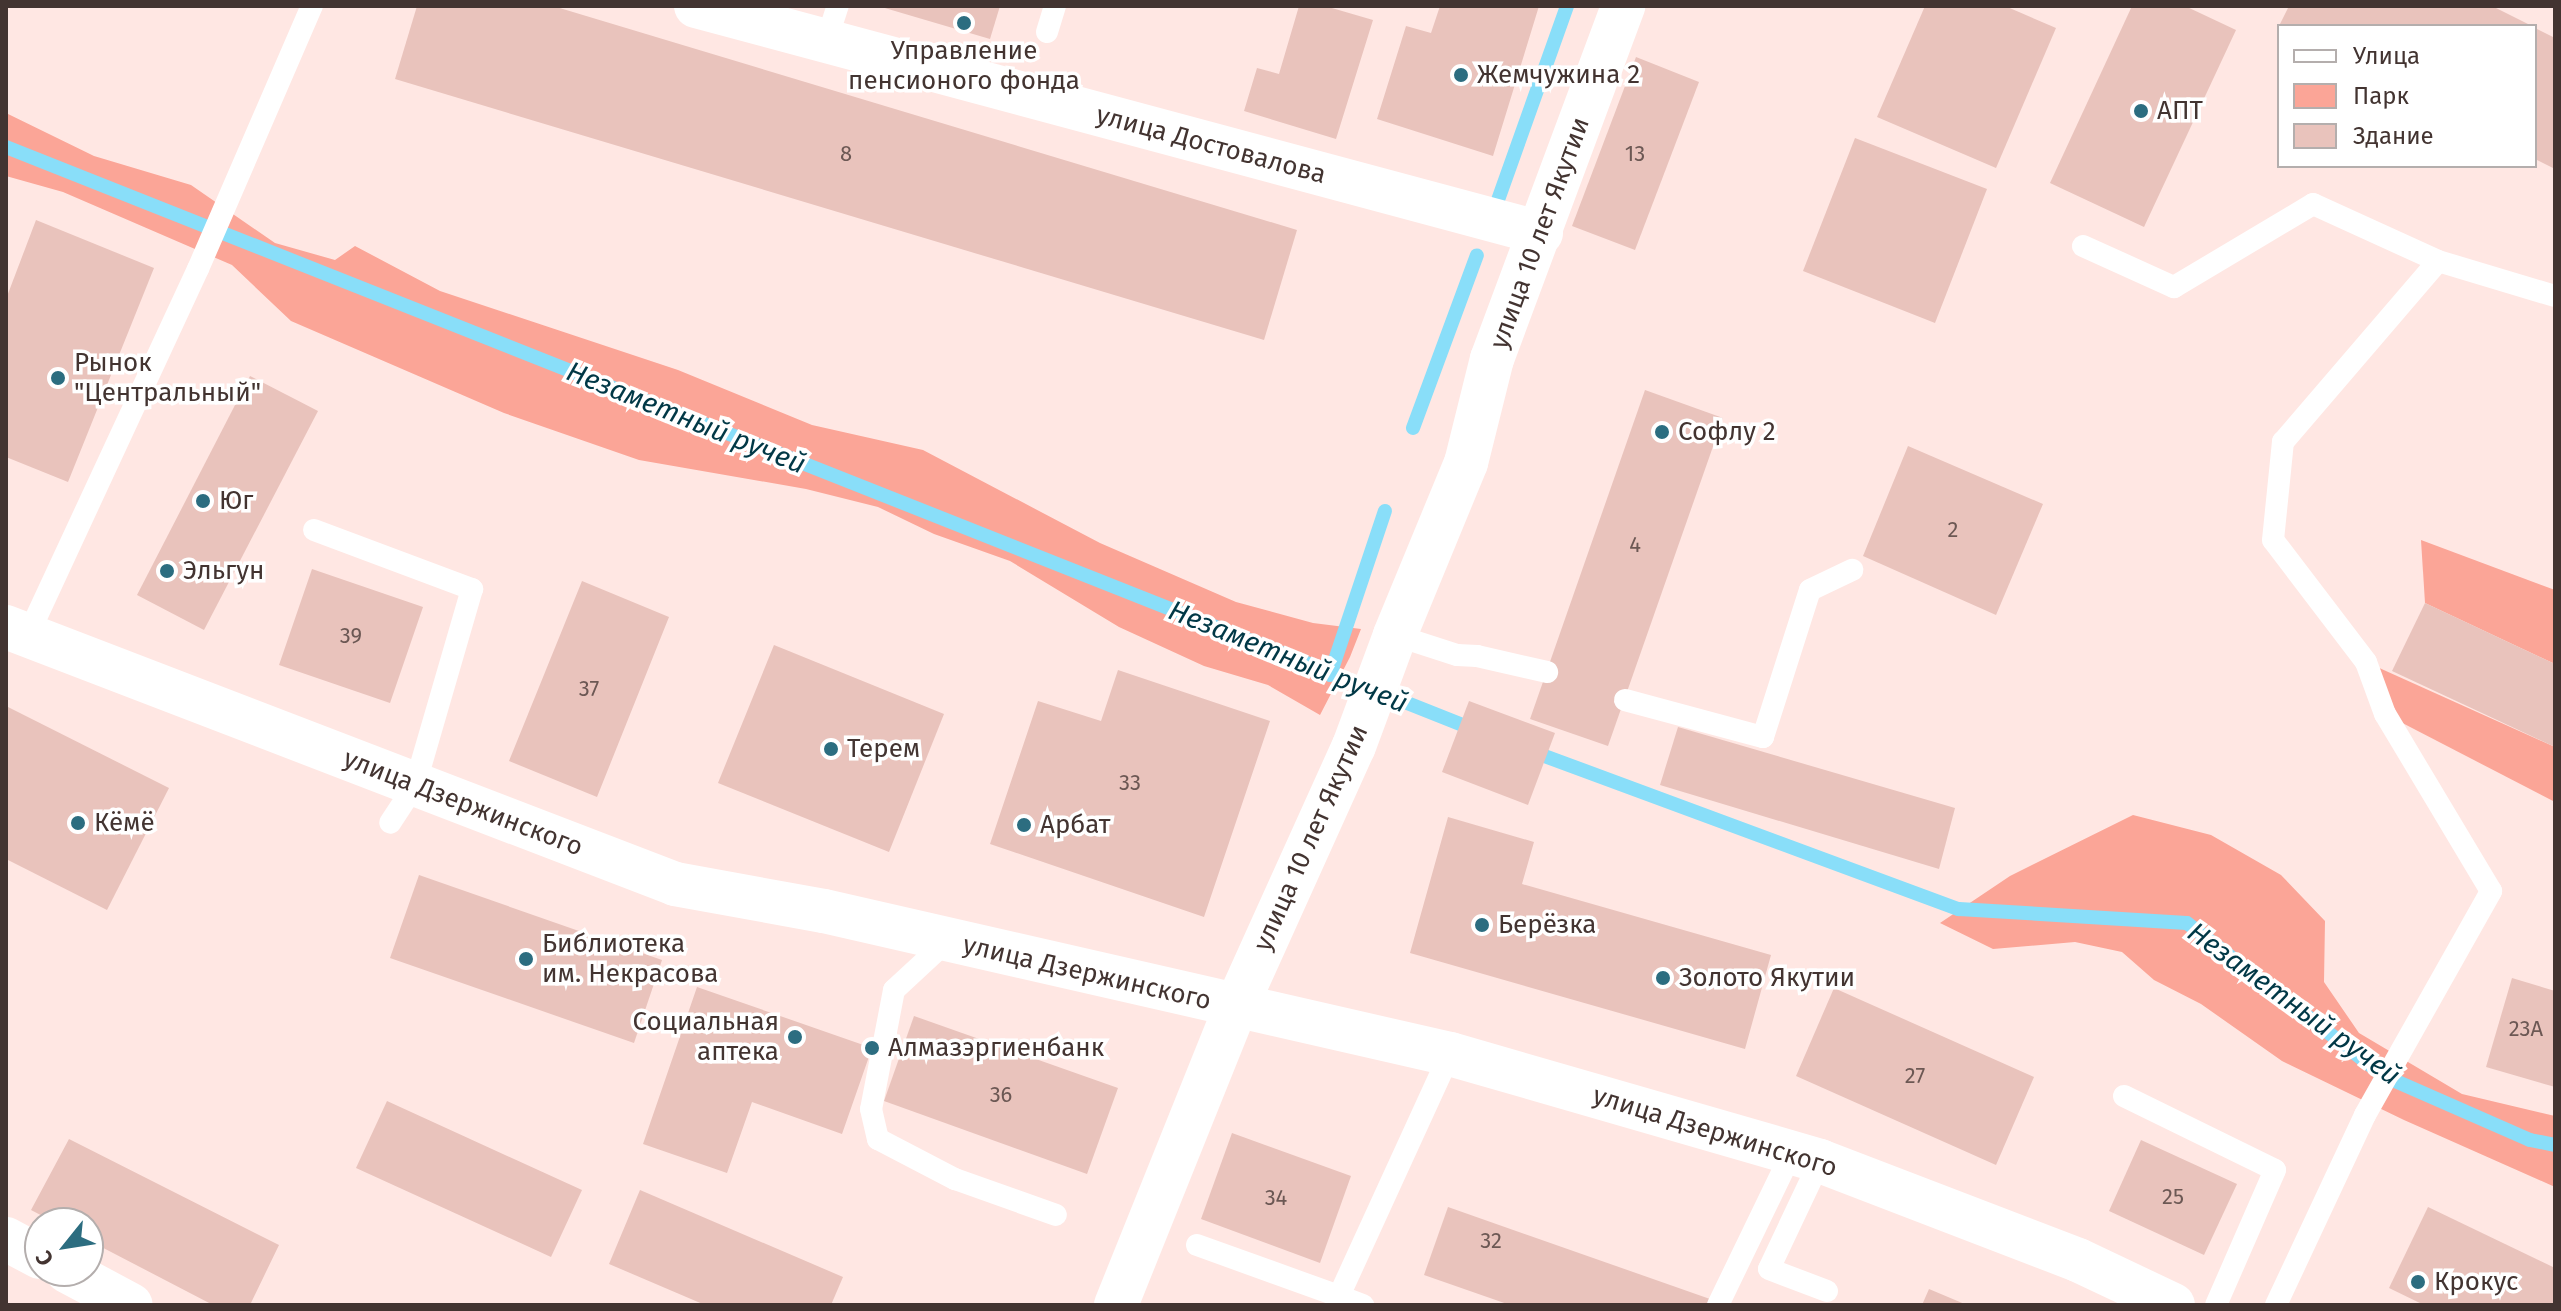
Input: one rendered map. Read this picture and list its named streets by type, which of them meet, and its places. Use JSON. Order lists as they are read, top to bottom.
{
  "streets": {
    "street": ["улица Достовалова", "улица 10 лет Якутии", "улица Дзержинского"]
  },
  "crossings": [
    ["улица Достовалова", "улица 10 лет Якутии"],
    ["улица 10 лет Якутии", "улица Дзержинского"]
  ],
  "water": ["Незаметный ручей"],
  "places": [
    "Управление пенсионого фонда",
    "Жемчужина 2",
    "АПТ",
    "Рынок \"Центральный\"",
    "Софлу 2",
    "Юг",
    "Эльгун",
    "Терем",
    "Кёмё",
    "Арбат",
    "Берёзка",
    "Библиотека им. Некрасова",
    "Золото Якутии",
    "Социальная аптека",
    "Алмазэргиенбанк",
    "Крокус"
  ],
  "house_numbers": [
    "8",
    "13",
    "2",
    "4",
    "39",
    "37",
    "33",
    "23А",
    "27",
    "36",
    "25",
    "34",
    "32"
  ],
  "legend": ["Улица", "Парк", "Здание"],
  "north": "bottom left"
}
